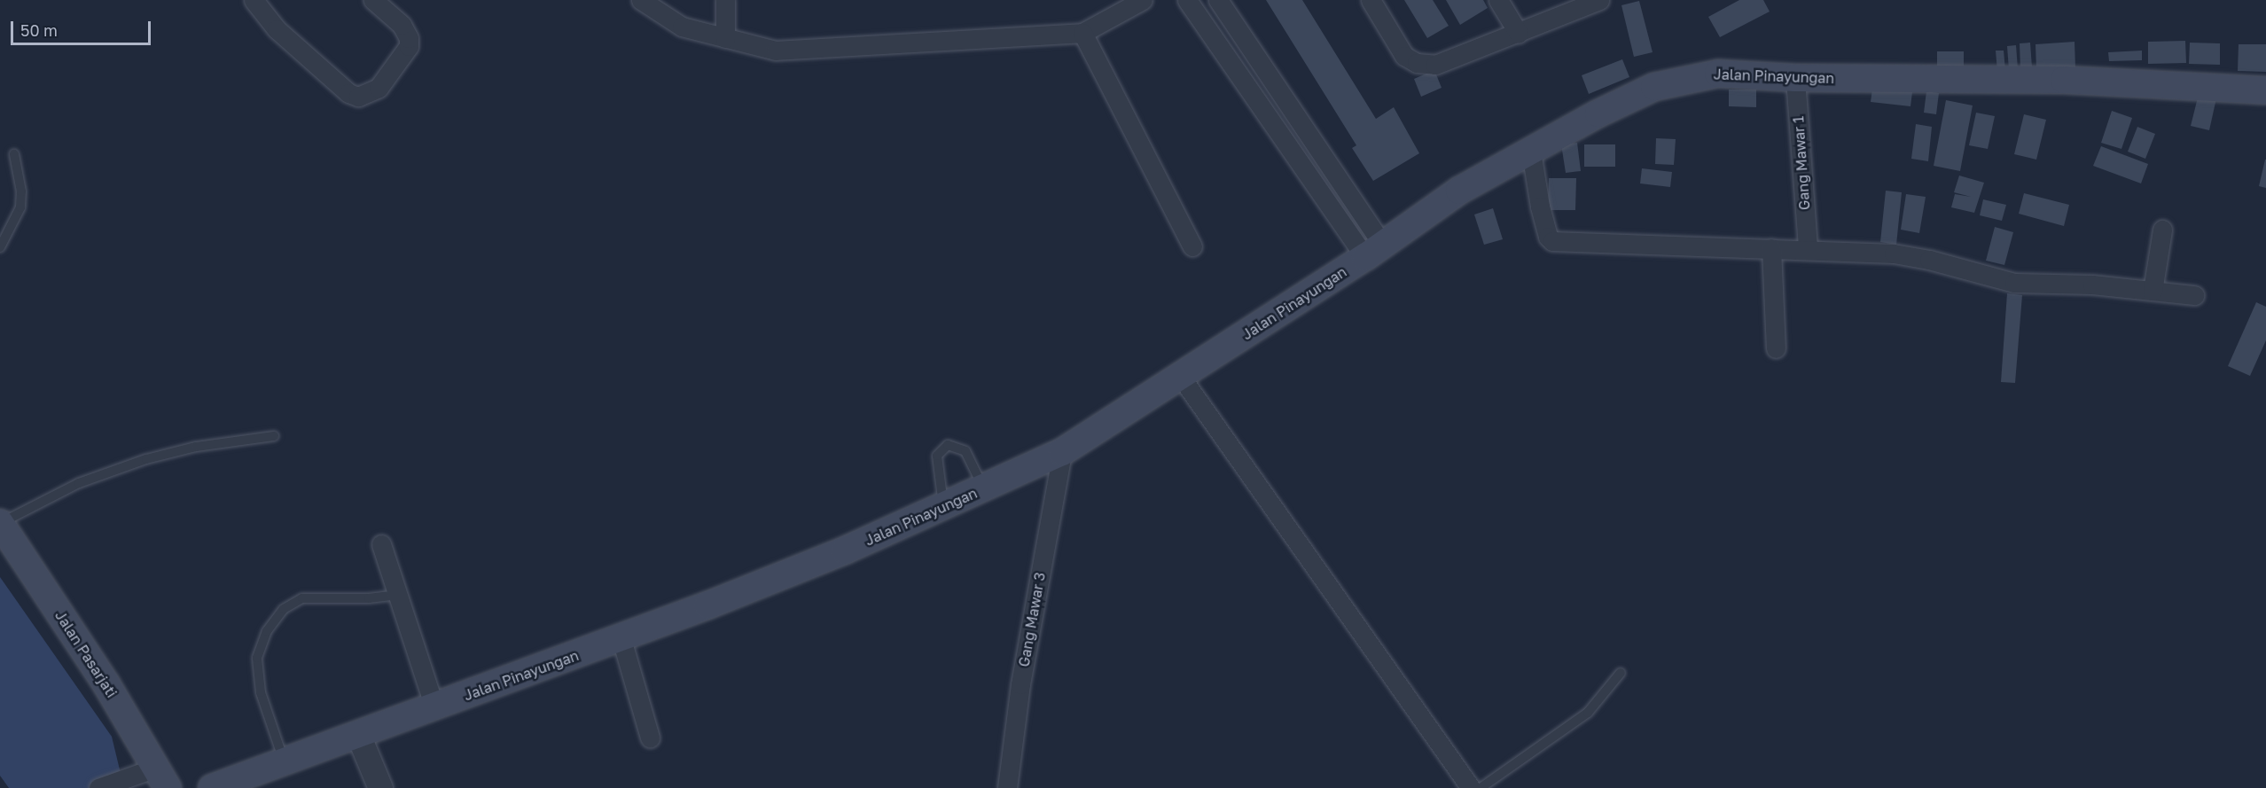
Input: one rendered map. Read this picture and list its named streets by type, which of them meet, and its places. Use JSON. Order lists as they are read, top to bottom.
{
  "streets": {
    "main road": ["Jalan Pinayungan", "Jalan Pasarjati"],
    "street": ["Gang Mawar 1", "Gang Mawar 3"]
  },
  "crossings": [
    ["Jalan Pinayungan", "Gang Mawar 1"],
    ["Jalan Pinayungan", "Gang Mawar 3"]
  ],
  "scale_bar": "50 m"
}
